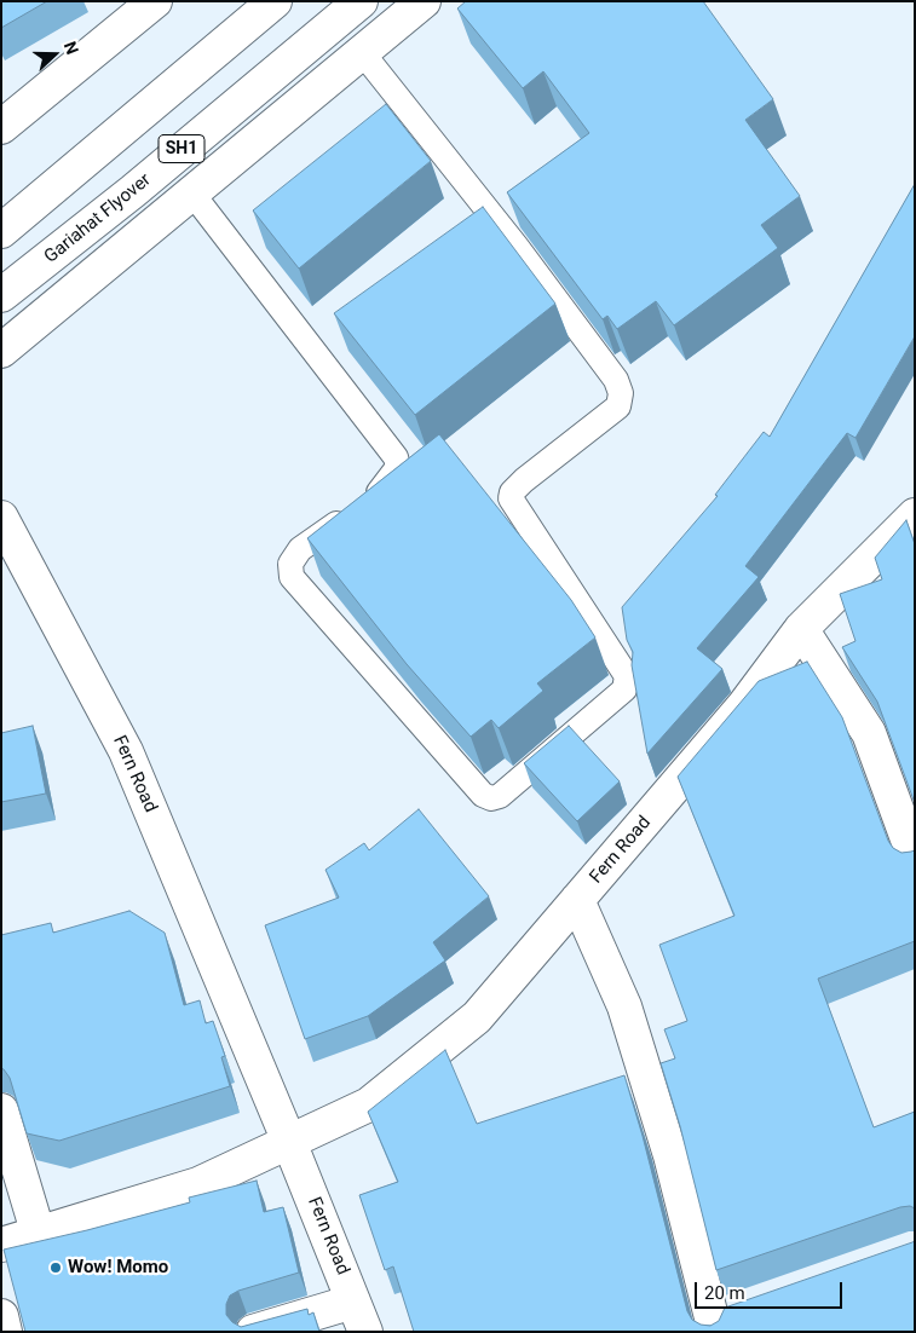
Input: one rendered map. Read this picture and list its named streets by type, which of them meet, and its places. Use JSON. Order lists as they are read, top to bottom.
{
  "streets": {
    "street": ["SH1", "Gariahat Flyover", "Fern Road"]
  },
  "places": ["Wow! Momo"],
  "scale_bar": "20 m",
  "north": "right"
}
